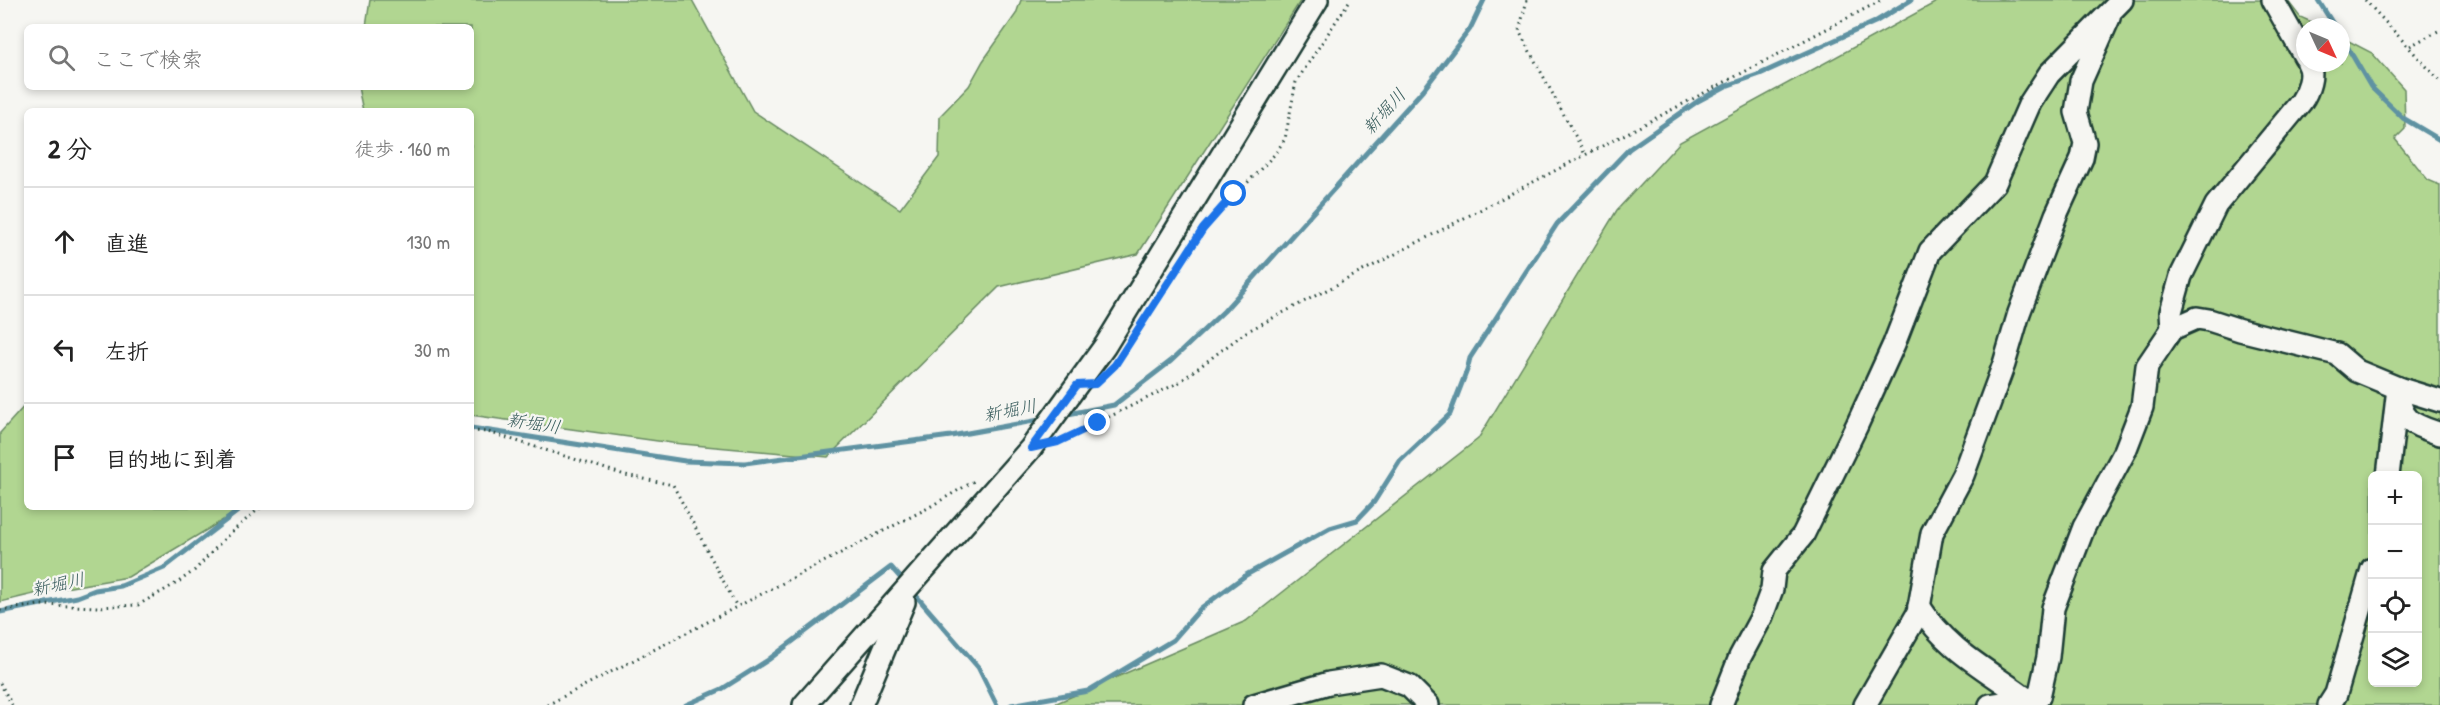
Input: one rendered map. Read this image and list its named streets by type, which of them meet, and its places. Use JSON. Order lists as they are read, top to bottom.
{
  "water": ["新堀川"],
  "north": "bottom right",
  "page": {
    "search": "ここで検索",
    "heading": ["2 分", "徒歩 · 160 m"],
    "list": [
      ["直進", "130 m"],
      ["左折", "30 m"],
      "目的地に到着"
    ],
    "map_buttons": ["+", "−"]
  }
}
